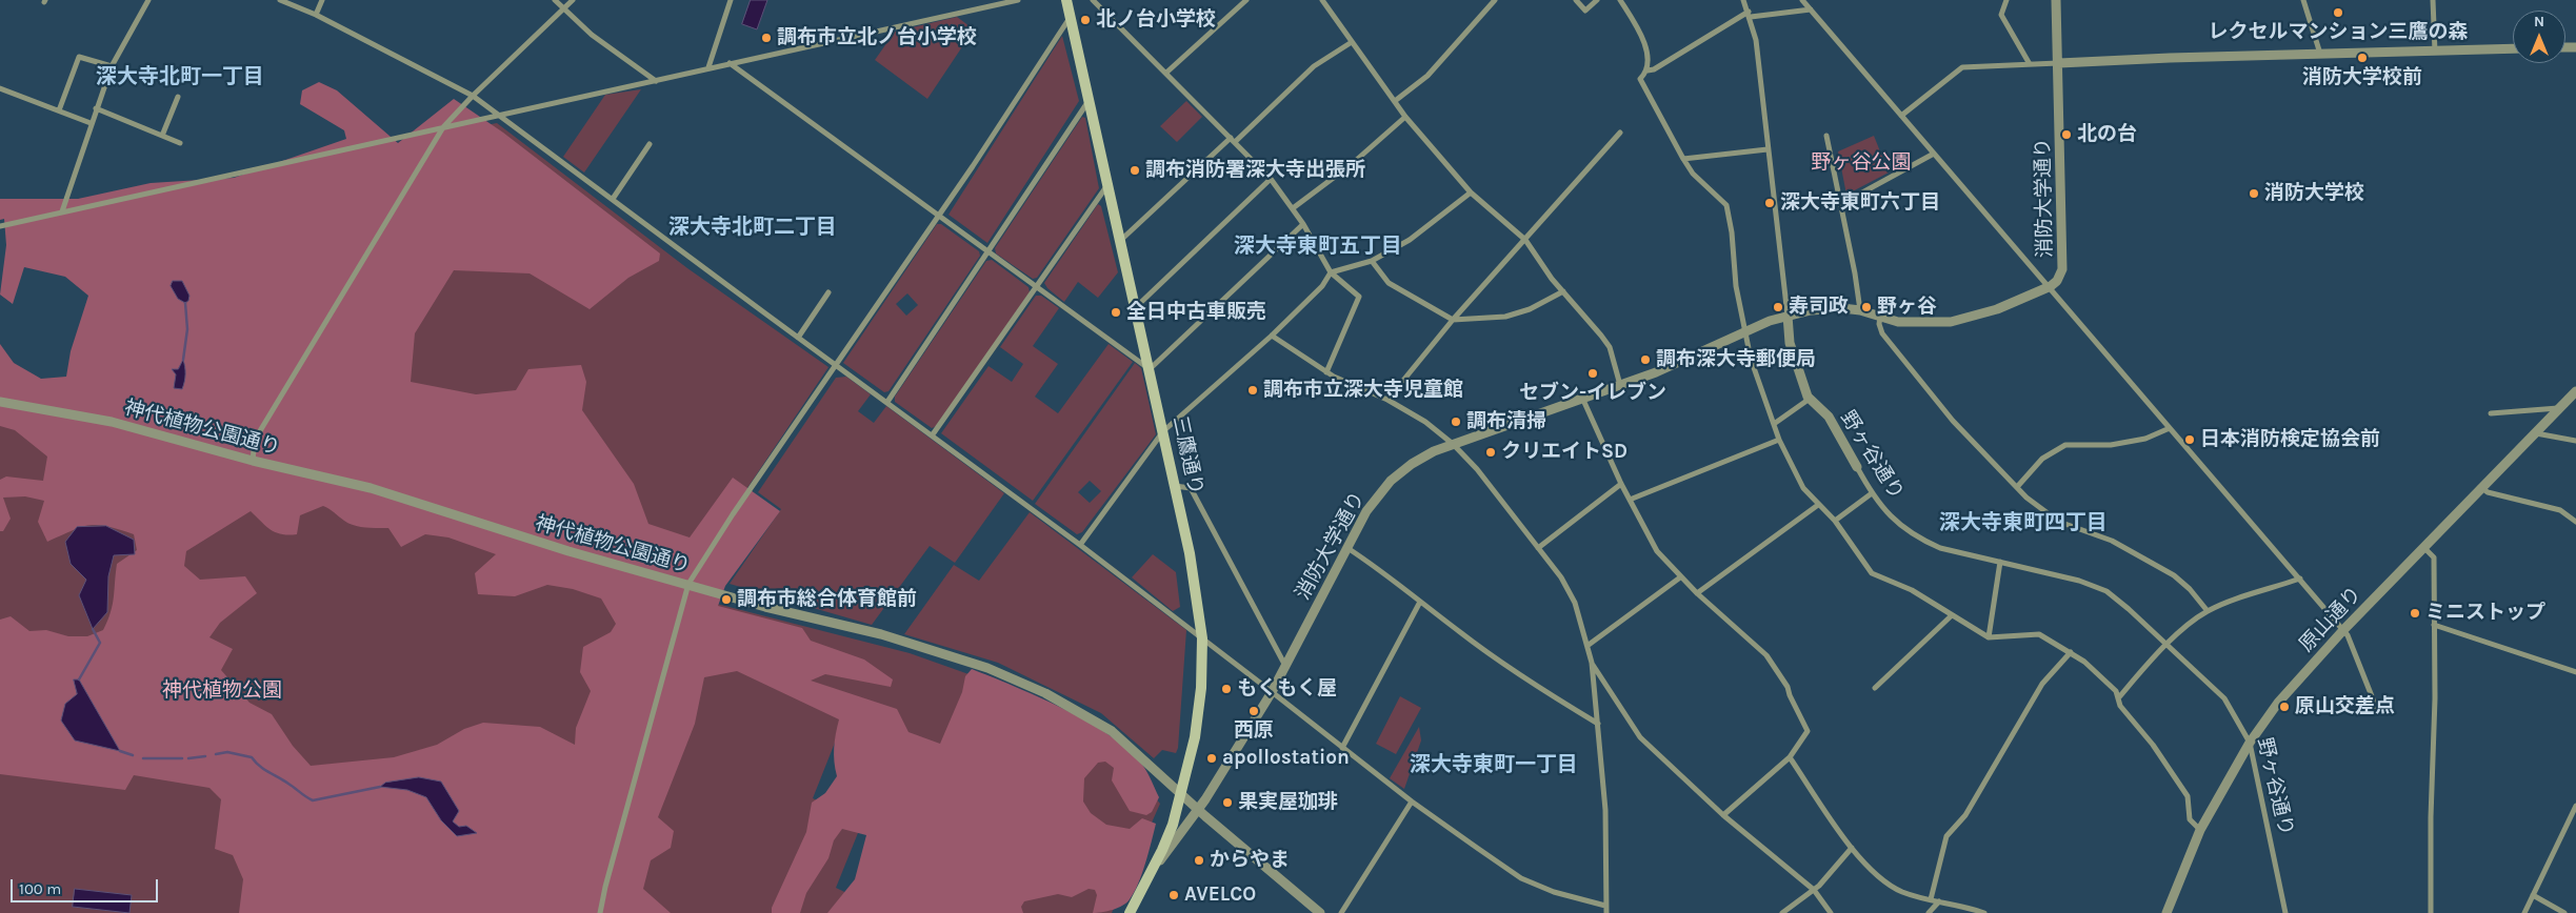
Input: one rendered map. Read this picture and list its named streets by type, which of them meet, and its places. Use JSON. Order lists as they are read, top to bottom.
{
  "streets": {
    "main road": ["三鷹通り"],
    "street": [
      "消防大学通り",
      "神代植物公園通り",
      "野ヶ谷通り",
      "原山通り"
    ]
  },
  "crossings": [
    ["消防大学通り", "神代植物公園通り"],
    ["消防大学通り", "三鷹通り"],
    ["消防大学通り", "野ヶ谷通り"],
    ["神代植物公園通り", "三鷹通り"],
    ["野ヶ谷通り", "原山通り"]
  ],
  "districts": [
    "深大寺北町一丁目",
    "深大寺北町二丁目",
    "深大寺東町五丁目",
    "深大寺東町四丁目",
    "深大寺東町一丁目"
  ],
  "parks": ["野ヶ谷公園", "神代植物公園"],
  "places": [
    "レクセルマンション三鷹の森",
    "北ノ台小学校",
    "調布市立北ノ台小学校",
    "消防大学校前",
    "北の台",
    "調布消防署深大寺出張所",
    "消防大学校",
    "深大寺東町六丁目",
    "寿司政",
    "野ヶ谷",
    "全日中古車販売",
    "調布深大寺郵便局",
    "セブン-イレブン",
    "調布市立深大寺児童館",
    "調布清掃",
    "日本消防検定協会前",
    "クリエイトSD",
    "調布市総合体育館前",
    "ミニストップ",
    "もくもく屋",
    "原山交差点",
    "西原",
    "apollostation",
    "果実屋珈琲",
    "からやま",
    "AVELCO"
  ],
  "scale_bar": "100 m",
  "north": "top"
}
